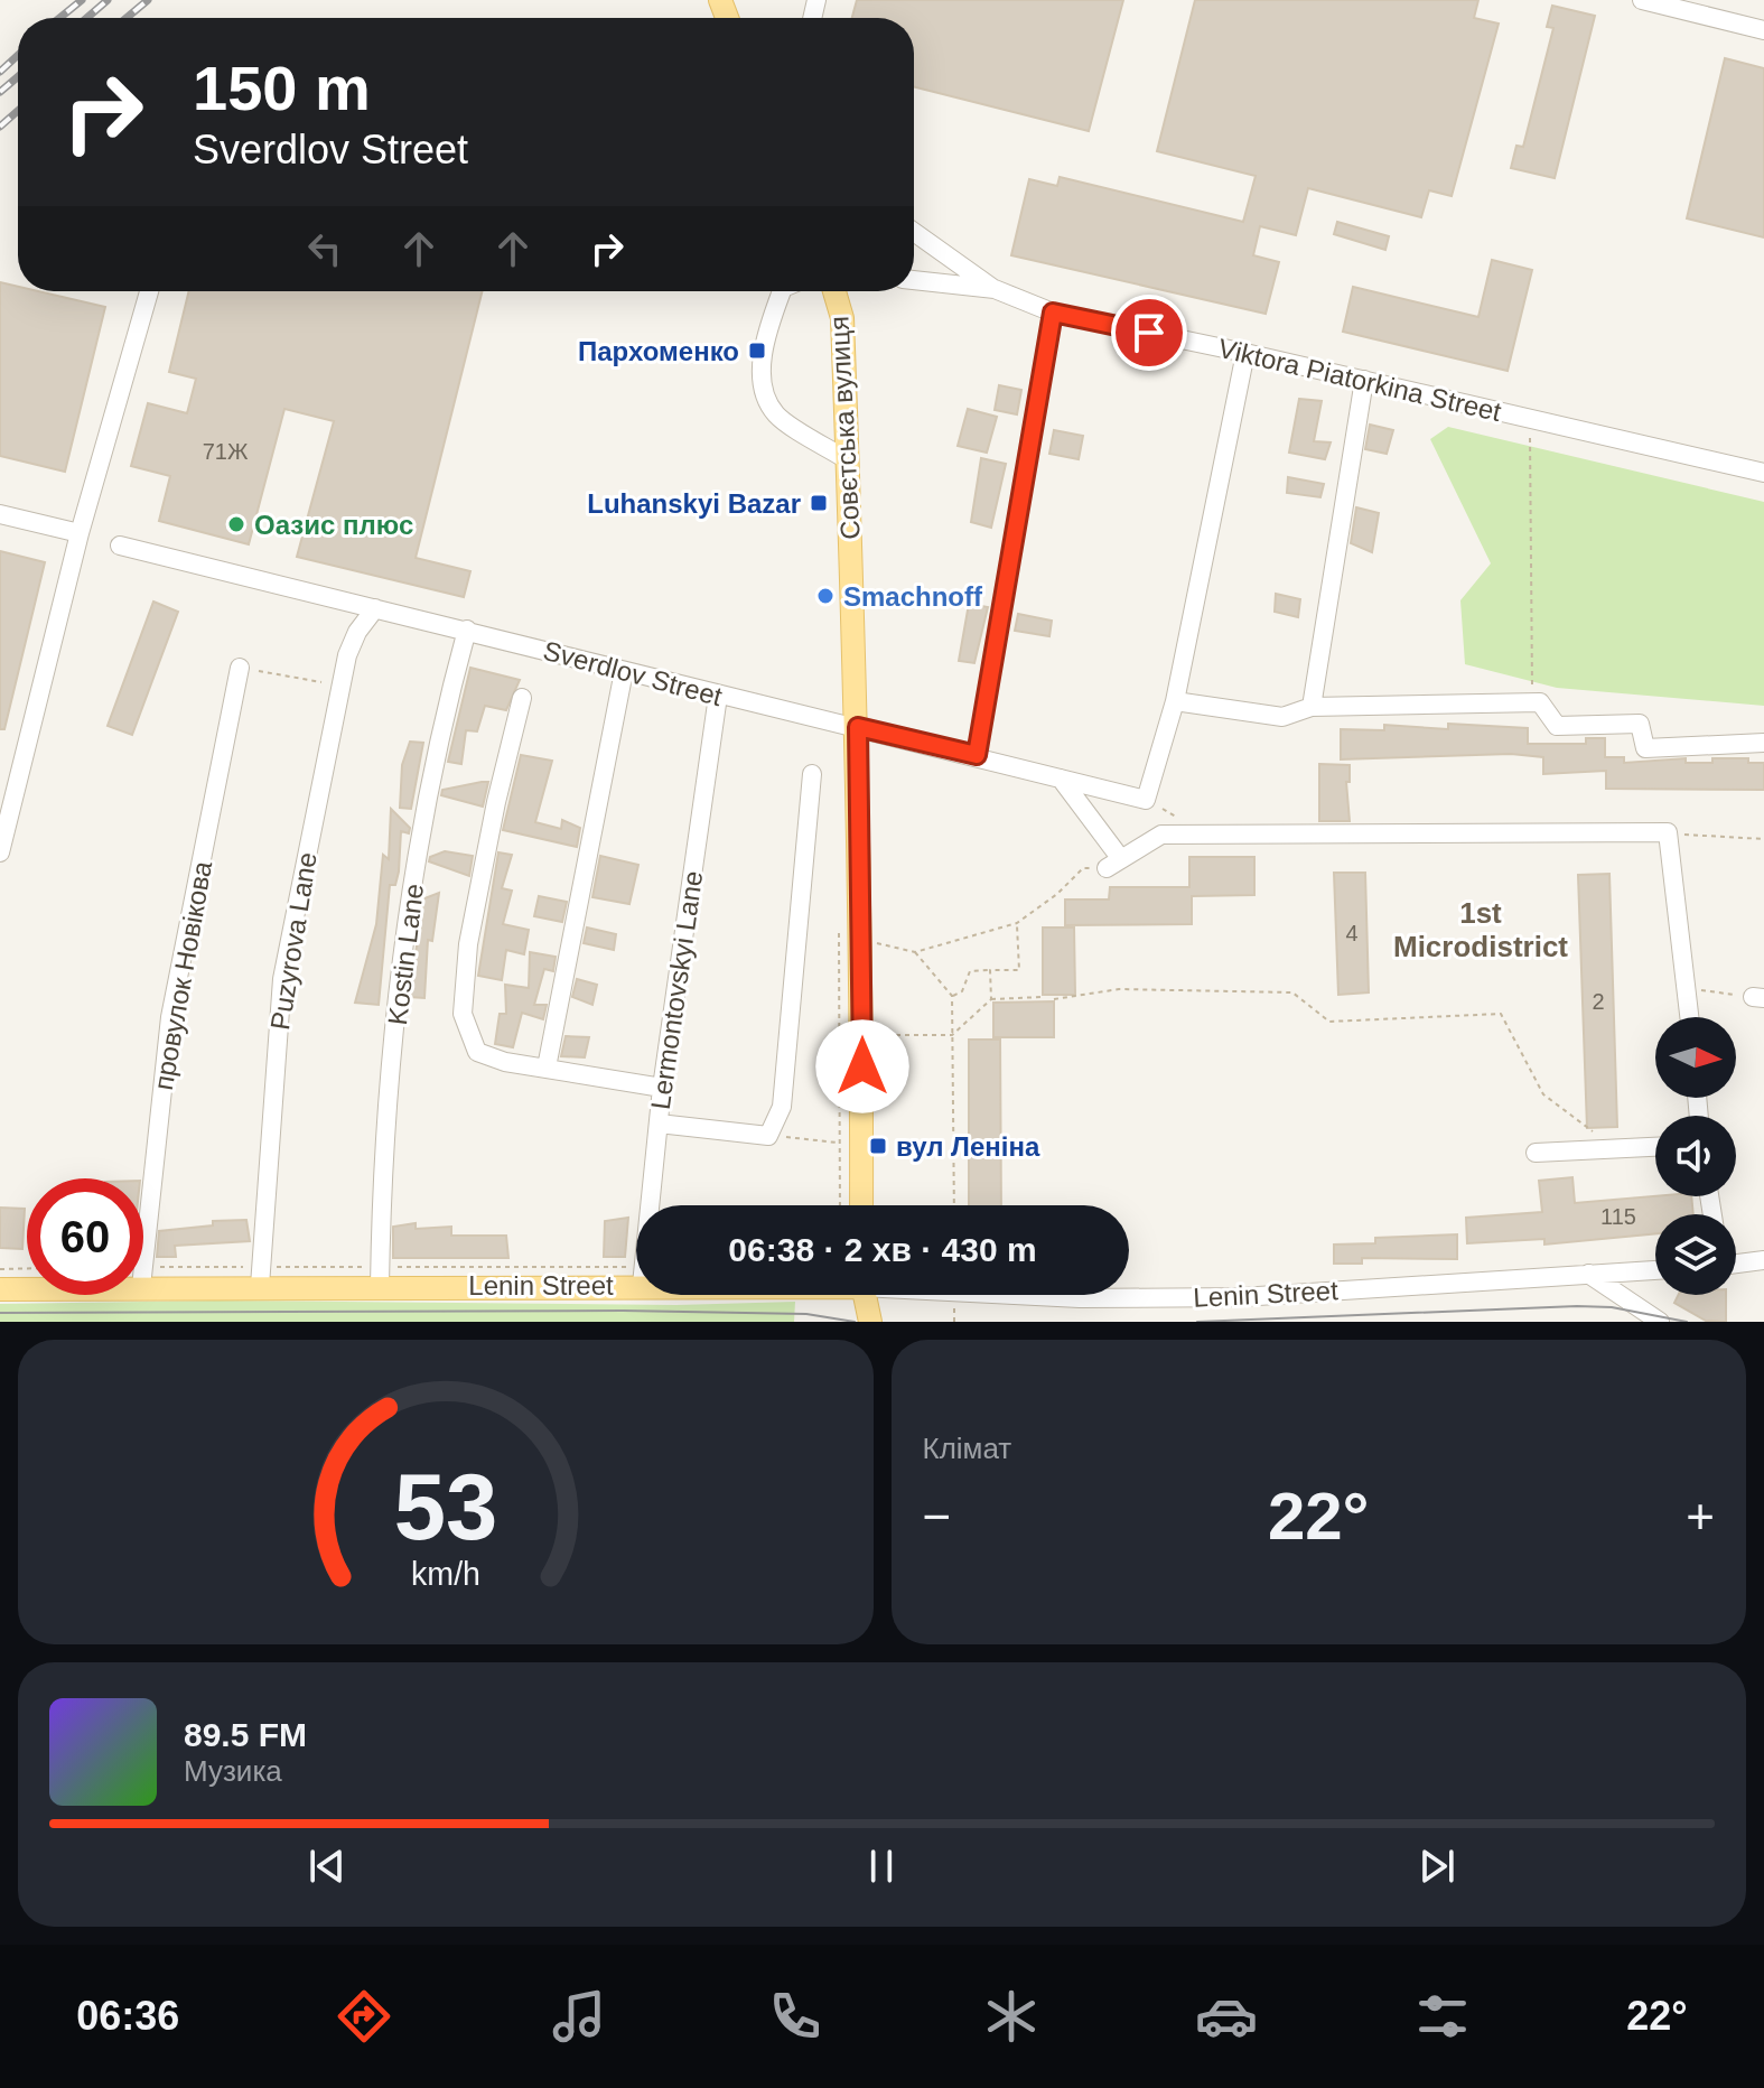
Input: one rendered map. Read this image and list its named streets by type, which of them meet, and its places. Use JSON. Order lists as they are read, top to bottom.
{
  "streets": {
    "main road": ["Совєтська вулиця", "Lenin Street"],
    "street": [
      "Viktora Piatorkina Street",
      "Sverdlov Street",
      "Puzyrova Lane",
      "Kostin Lane",
      "провулок Новікова",
      "Lermontovskyi Lane"
    ]
  },
  "crossings": [
    ["Совєтська вулиця", "Sverdlov Street"],
    ["Sverdlov Street", "Puzyrova Lane"],
    ["Sverdlov Street", "Kostin Lane"],
    ["Sverdlov Street", "Lermontovskyi Lane"],
    ["Puzyrova Lane", "Lenin Street"],
    ["Kostin Lane", "Lenin Street"]
  ],
  "districts": ["1st Microdistrict"],
  "places": {
    "transit": ["Пархоменко", "Luhanskyi Bazar", "вул Леніна"],
    "other": ["Оазис плюс", "Smachnoff"]
  },
  "house_numbers": [
    "71Ж",
    "4",
    "2",
    "115"
  ],
  "north": "right",
  "page": {
    "turn": ["150 m", "Sverdlov Street"],
    "limit": "60",
    "trip": "06:38 · 2 хв · 430 m",
    "tile": "Клімат",
    "heat": ["−", "22°", "+"],
    "song": ["89.5 FM", "Музика"],
    "tabs": ["06:36", "22°"],
    "gauge": ["53", "km/h"]
  }
}
